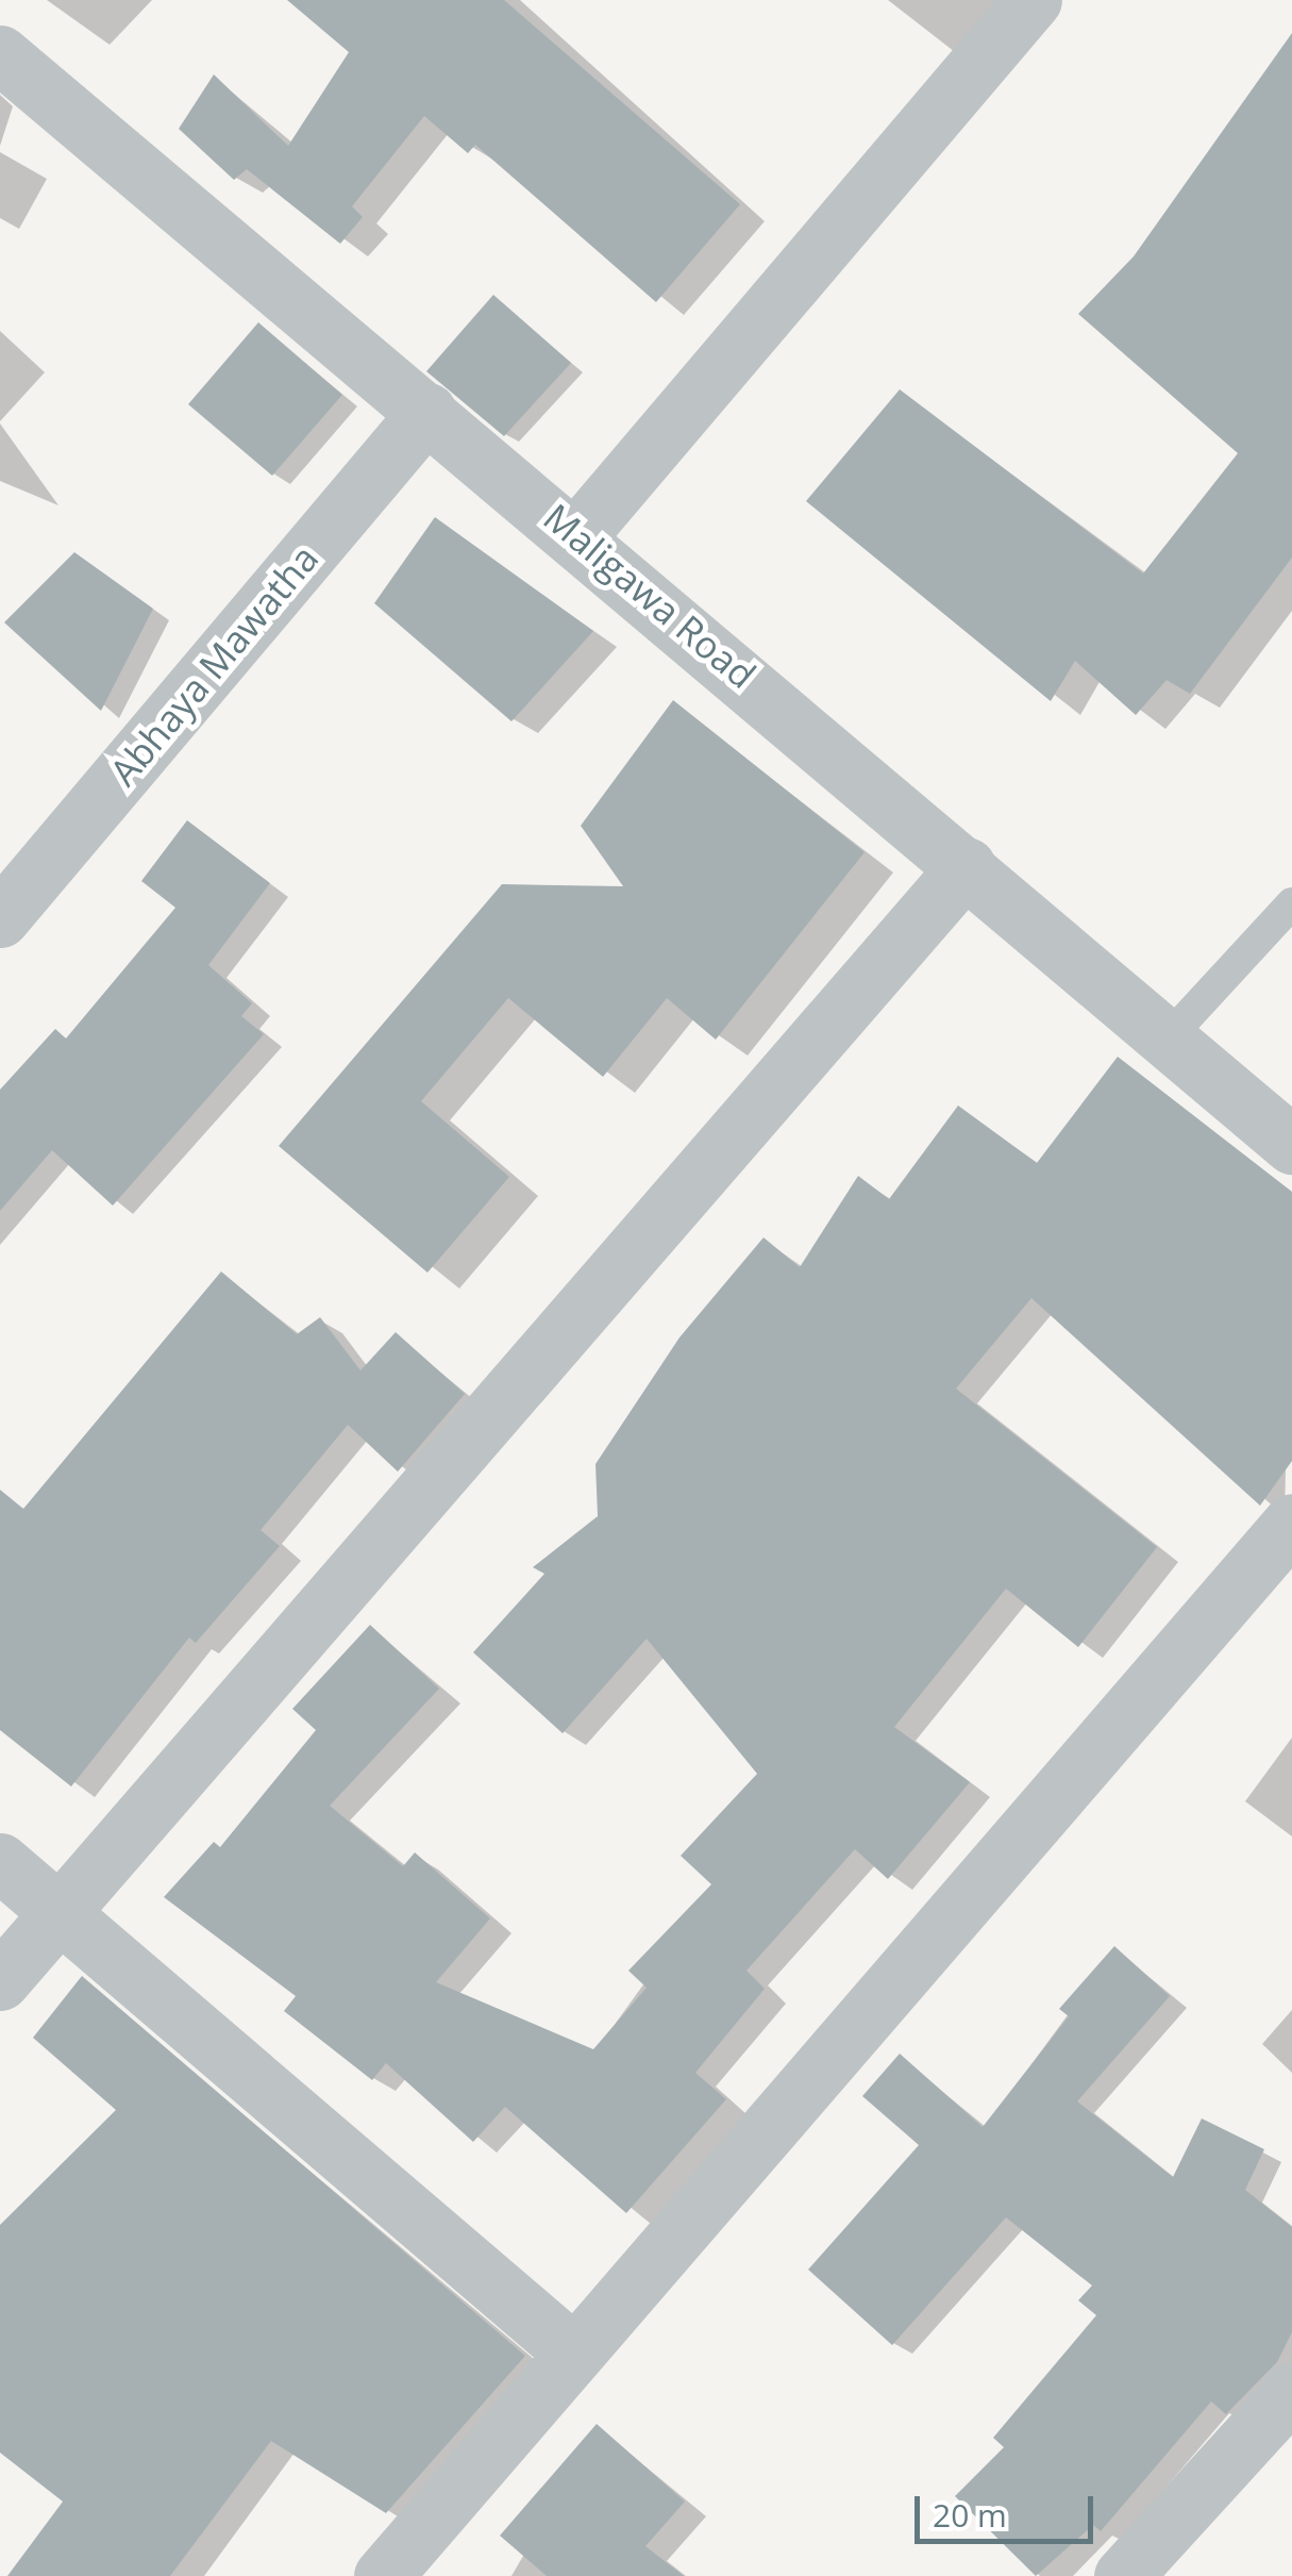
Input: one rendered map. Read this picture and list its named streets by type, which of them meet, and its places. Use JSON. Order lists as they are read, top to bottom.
{
  "streets": {
    "street": ["Maligawa Road", "Abhaya Mawatha"]
  },
  "crossings": [
    ["Maligawa Road", "Abhaya Mawatha"]
  ],
  "scale_bar": "20 m"
}
